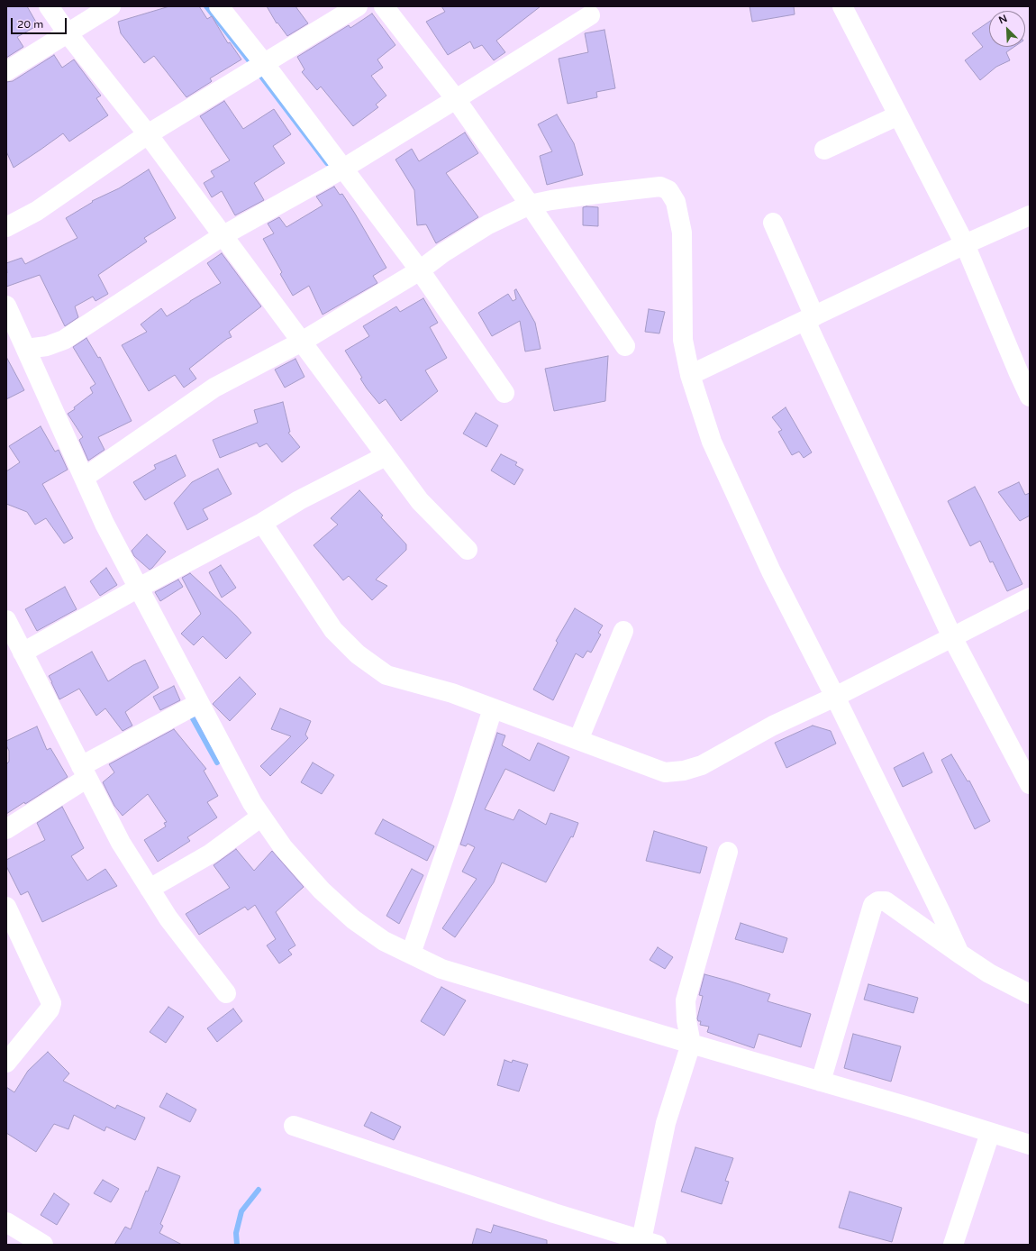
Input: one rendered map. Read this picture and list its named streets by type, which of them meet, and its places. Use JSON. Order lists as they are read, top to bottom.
{
  "scale_bar": "20 m",
  "north": "top left"
}
